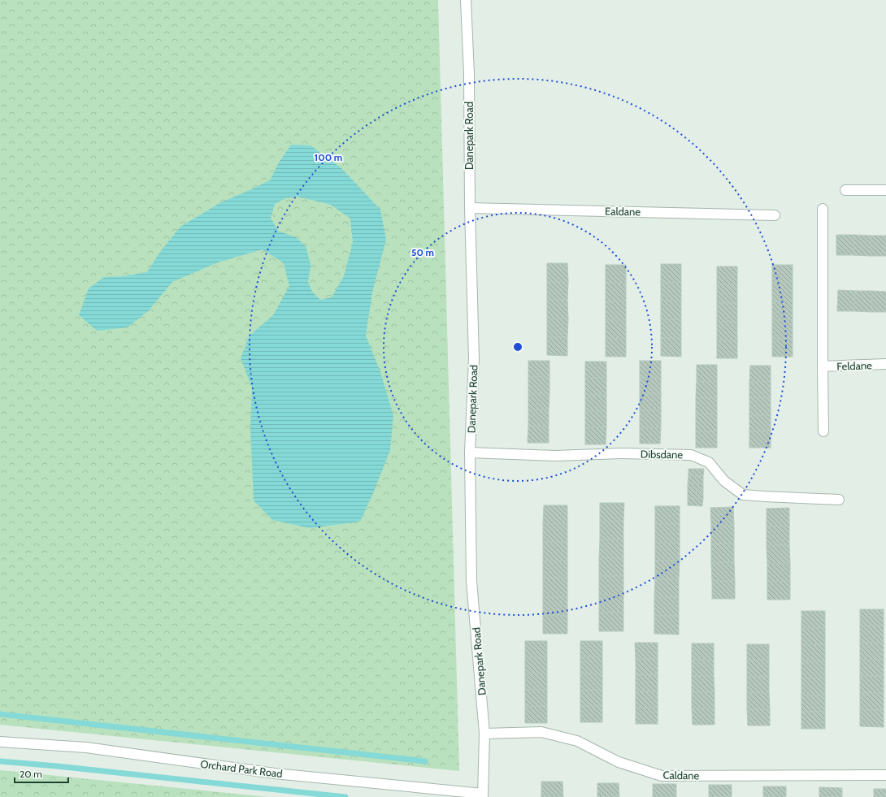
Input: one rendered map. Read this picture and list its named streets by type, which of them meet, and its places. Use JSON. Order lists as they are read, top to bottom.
{
  "streets": {
    "street": [
      "Danepark Road",
      "Ealdane",
      "Feldane",
      "Dibsdane",
      "Orchard Park Road",
      "Caldane"
    ]
  },
  "crossings": [
    ["Danepark Road", "Ealdane"],
    ["Danepark Road", "Dibsdane"],
    ["Danepark Road", "Orchard Park Road"],
    ["Danepark Road", "Caldane"]
  ],
  "scale_bar": "20 m",
  "rings": ["100 m", "50 m"]
}
